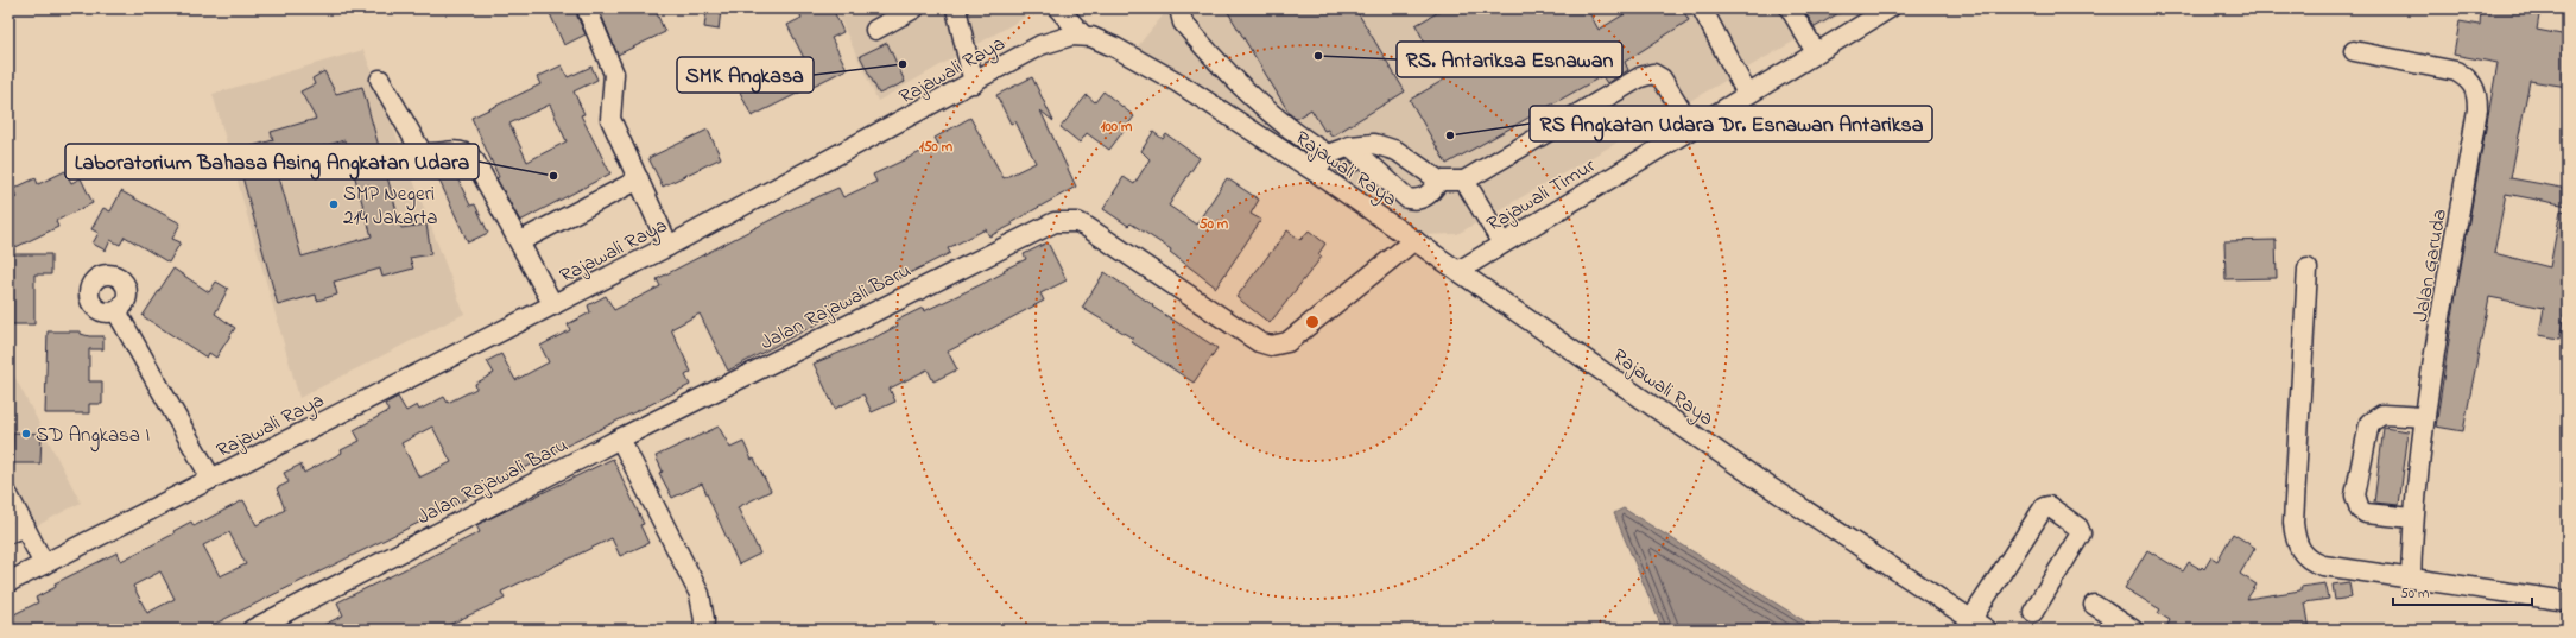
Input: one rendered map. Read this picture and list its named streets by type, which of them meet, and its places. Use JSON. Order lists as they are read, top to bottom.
{
  "streets": {
    "street": [
      "Rajawali Raya",
      "Rajawali Timur",
      "Jalan Garuda",
      "Jalan Rajawali Baru"
    ]
  },
  "crossings": [
    ["Rajawali Raya", "Rajawali Timur"],
    ["Rajawali Raya", "Jalan Rajawali Baru"]
  ],
  "places": [
    "RS. Antariksa Esnawan",
    "SMK Angkasa",
    "RS Angkatan Udara Dr. Esnawan Antariksa",
    "Laboratorium Bahasa Asing Angkatan Udara",
    "SMP Negeri 214 Jakarta",
    "SD Angkasa I"
  ],
  "scale_bar": "50 m",
  "rings": ["100 m", "150 m", "50 m"]
}
